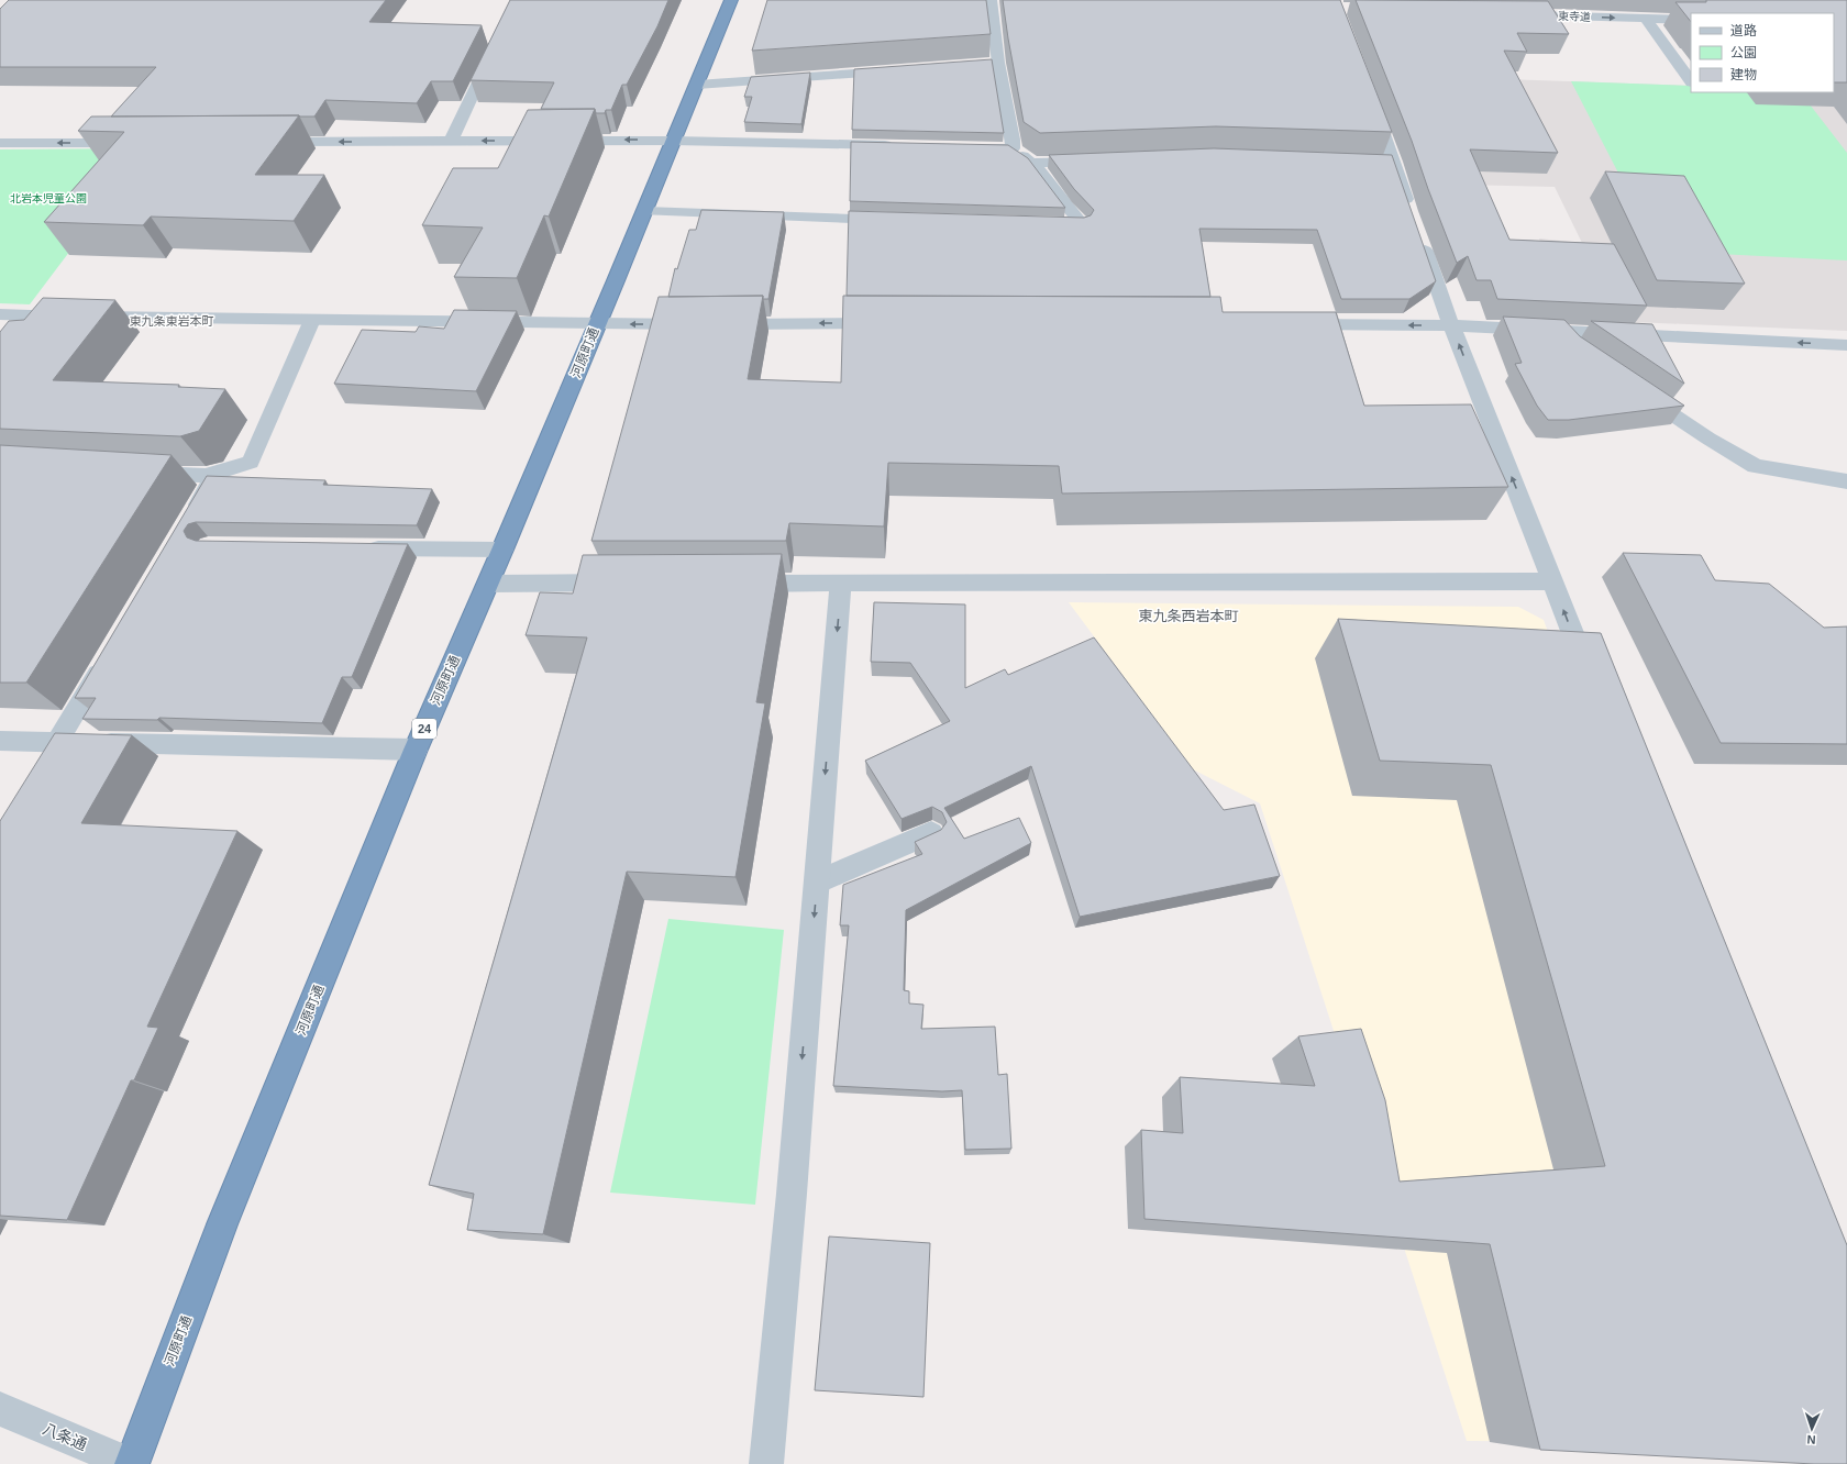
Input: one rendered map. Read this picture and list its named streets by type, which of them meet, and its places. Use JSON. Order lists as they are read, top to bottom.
{
  "streets": {
    "highway": ["河原町通", "24"],
    "street": ["東寺道", "八条通"]
  },
  "crossings": [
    ["河原町通", "八条通"]
  ],
  "one_way": ["東寺道"],
  "districts": ["東九条東岩本町", "東九条西岩本町"],
  "parks": ["北岩本児童公園"],
  "legend": ["道路", "公園", "建物"],
  "north": "bottom"
}
